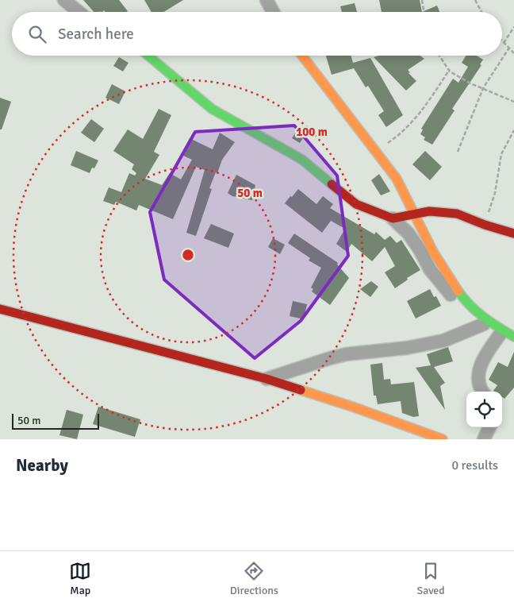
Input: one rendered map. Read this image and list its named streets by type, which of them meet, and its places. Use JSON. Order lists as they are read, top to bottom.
{
  "scale_bar": "50 m",
  "page": {
    "search": "Search here",
    "scale": "50 m",
    "heading": ["Nearby", "0 results"],
    "nav": ["Map", "Directions", "Saved"]
  },
  "rings": ["100 m", "50 m"]
}
